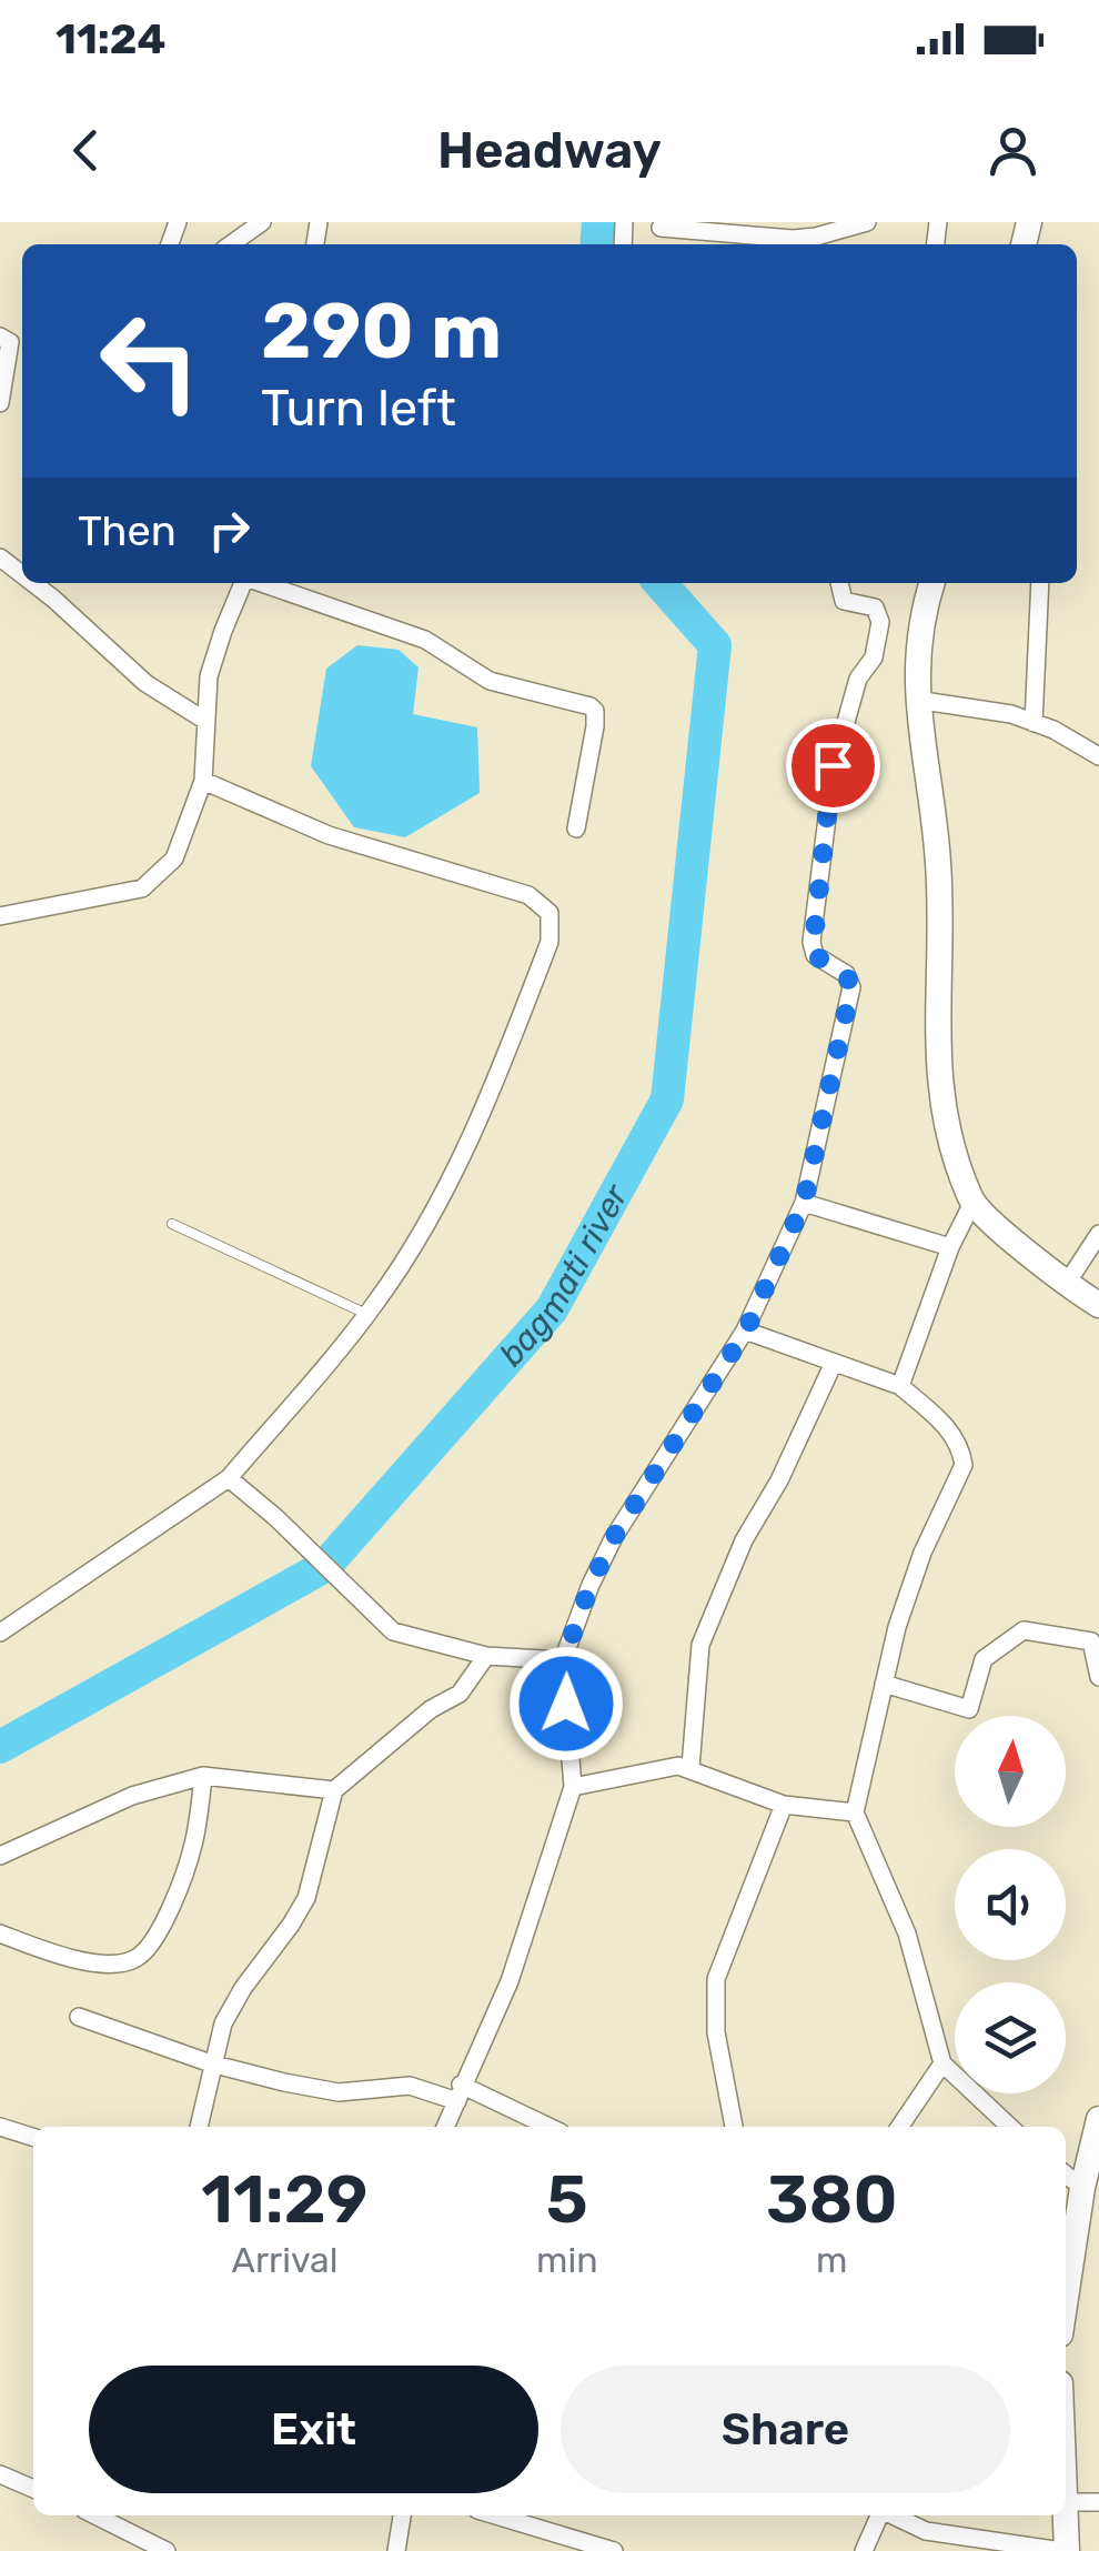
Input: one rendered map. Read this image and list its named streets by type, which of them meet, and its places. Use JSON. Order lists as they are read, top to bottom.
{
  "water": ["bagmati river"],
  "north": "top",
  "page": {
    "status": "11:24",
    "header": "Headway",
    "turn": ["290 m", "Turn left"],
    "then": "Then",
    "eta": [
      "11:29",
      "Arrival",
      "5",
      "min",
      "380",
      "m"
    ],
    "buttons": ["Exit", "Share"]
  }
}
